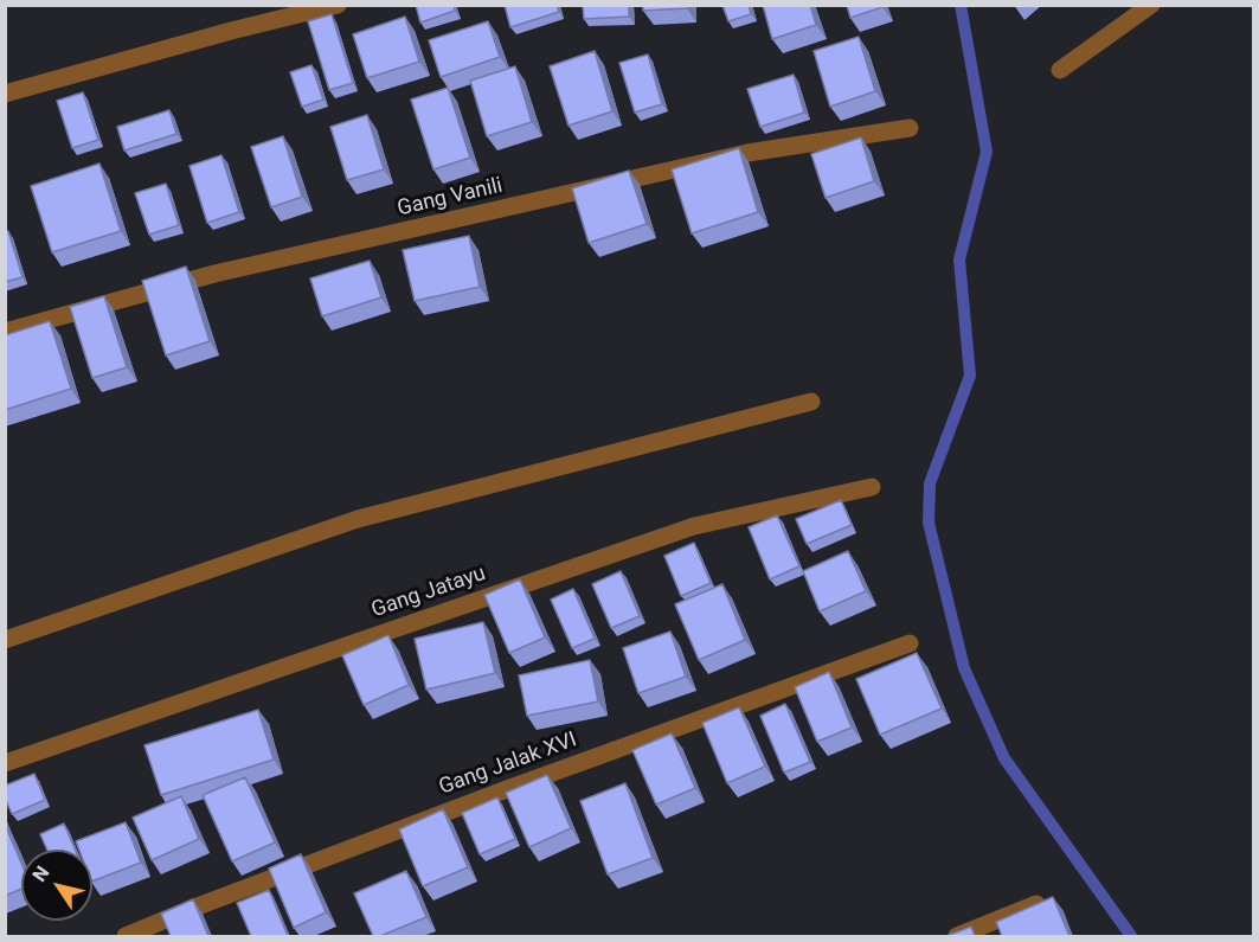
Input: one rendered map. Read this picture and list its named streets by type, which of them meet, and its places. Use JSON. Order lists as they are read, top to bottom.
{
  "streets": {
    "street": ["Gang Vanili", "Gang Jatayu", "Gang Jalak XVI"]
  },
  "north": "top left"
}
